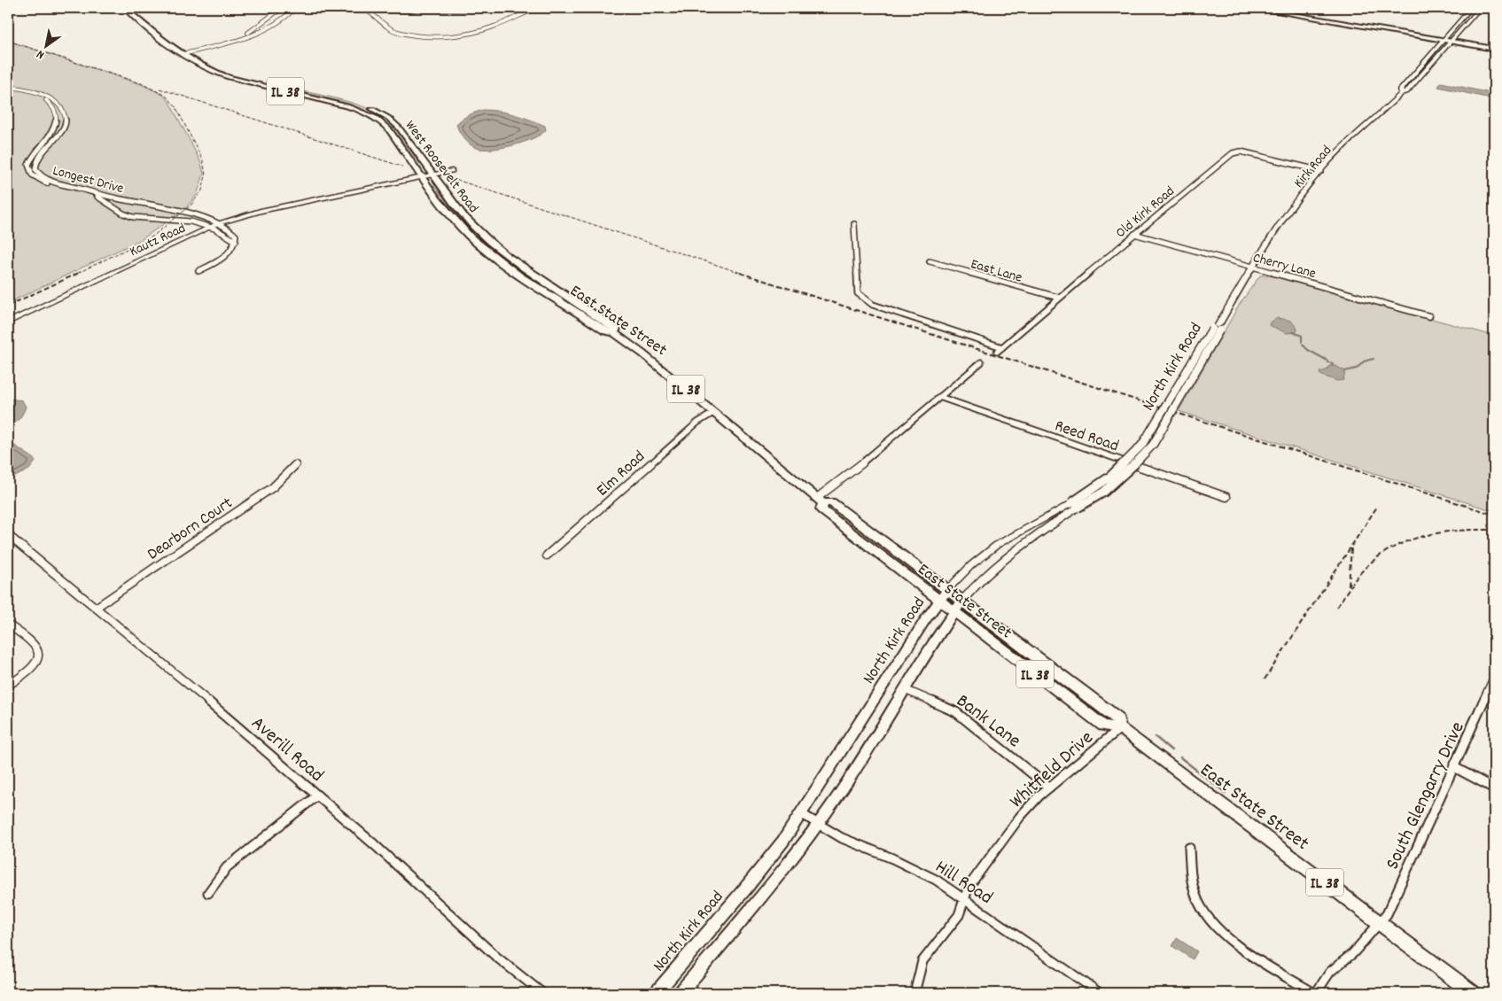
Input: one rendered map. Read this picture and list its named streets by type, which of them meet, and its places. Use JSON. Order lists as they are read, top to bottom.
{
  "streets": {
    "main road": [
      "IL 38",
      "West Roosevelt Road",
      "East State Street",
      "North Kirk Road"
    ],
    "street": [
      "Kirk Road",
      "Longest Drive",
      "Old Kirk Road",
      "Kautz Road",
      "Cherry Lane",
      "East Lane",
      "Reed Road",
      "Elm Road",
      "Dearborn Court",
      "Bank Lane",
      "Averill Road",
      "Whitfield Drive",
      "South Glengarry Drive",
      "Hill Road"
    ]
  },
  "crossings": [
    ["West Roosevelt Road", "Kautz Road"],
    ["West Roosevelt Road", "East State Street"],
    ["Kirk Road", "Old Kirk Road"],
    ["Kirk Road", "Cherry Lane"],
    ["Kirk Road", "North Kirk Road"],
    ["Longest Drive", "Kautz Road"],
    ["Old Kirk Road", "Cherry Lane"],
    ["Old Kirk Road", "East Lane"],
    ["Kautz Road", "East State Street"],
    ["East State Street", "North Kirk Road"],
    ["East State Street", "Elm Road"],
    ["East State Street", "Whitfield Drive"],
    ["East State Street", "South Glengarry Drive"],
    ["North Kirk Road", "Bank Lane"],
    ["North Kirk Road", "Hill Road"],
    ["Dearborn Court", "Averill Road"],
    ["Bank Lane", "Whitfield Drive"],
    ["Whitfield Drive", "Hill Road"]
  ],
  "north": "bottom left"
}
